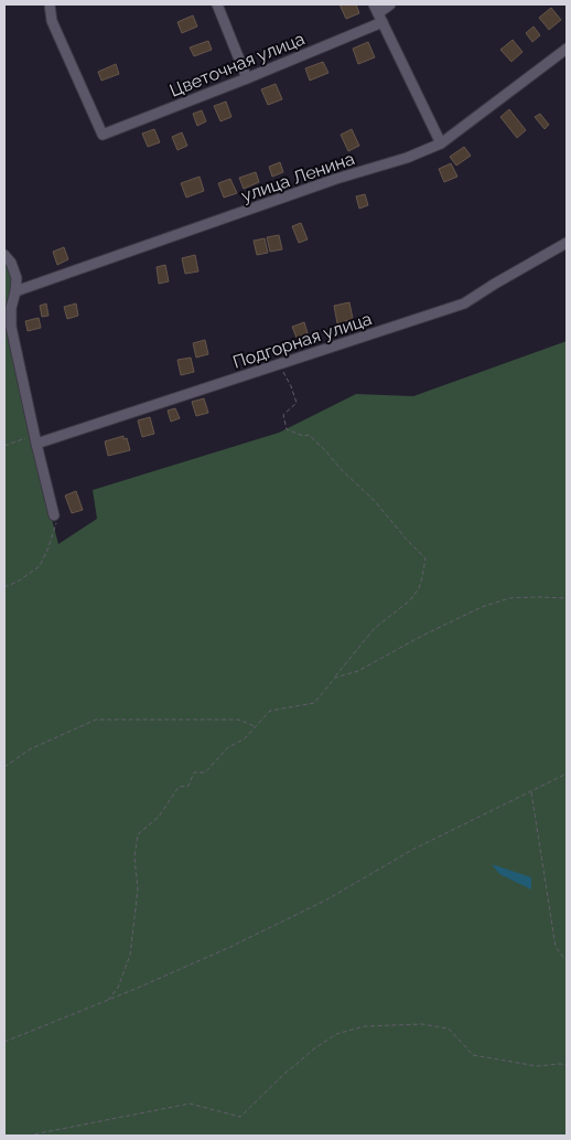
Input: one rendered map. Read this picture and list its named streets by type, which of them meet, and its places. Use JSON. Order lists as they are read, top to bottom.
{
  "streets": {
    "street": ["Цветочная улица", "улица Ленина", "Подгорная улица"]
  }
}
